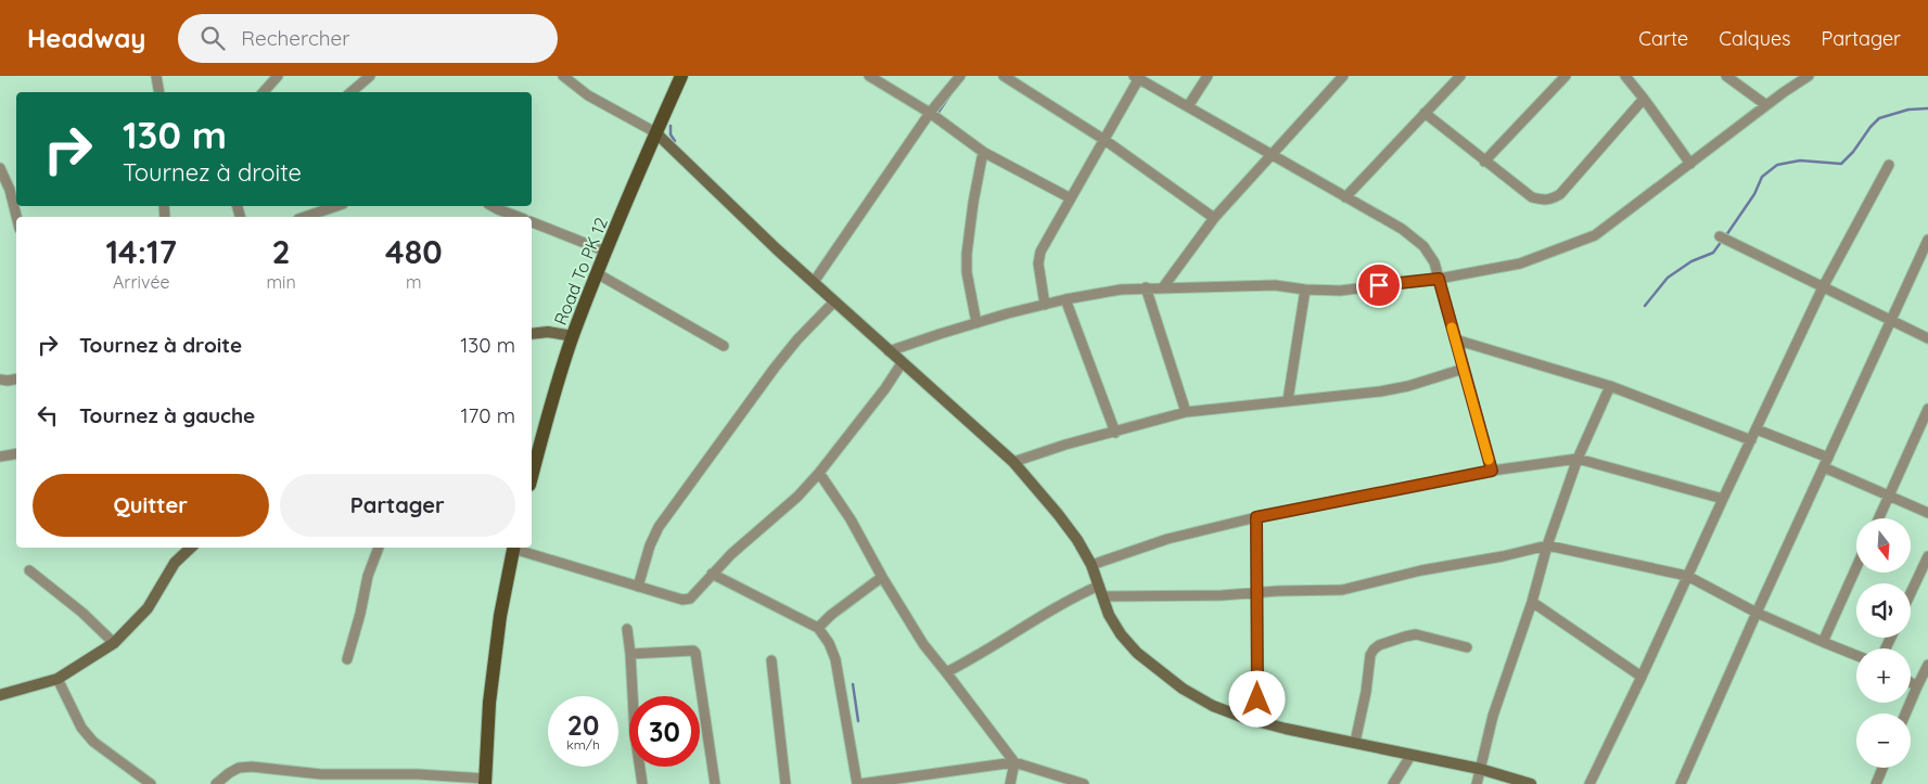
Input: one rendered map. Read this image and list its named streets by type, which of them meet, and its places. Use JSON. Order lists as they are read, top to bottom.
{
  "streets": {
    "main road": ["Road To PK 12"]
  },
  "north": "bottom",
  "page": {
    "header": "Headway",
    "search": "Rechercher",
    "nav": ["Carte", "Calques", "Partager"],
    "turn": ["130 m", "Tournez à droite"],
    "eta": [
      "14:17",
      "Arrivée",
      "2",
      "min",
      "480",
      "m"
    ],
    "list": [
      {
        "name": "Tournez à droite",
        "value": "130 m"
      },
      {
        "name": "Tournez à gauche",
        "value": "170 m"
      }
    ],
    "buttons": ["Quitter", "Partager"],
    "map_buttons": ["+", "−"],
    "speed": "20 km/h",
    "limit": "30"
  }
}
